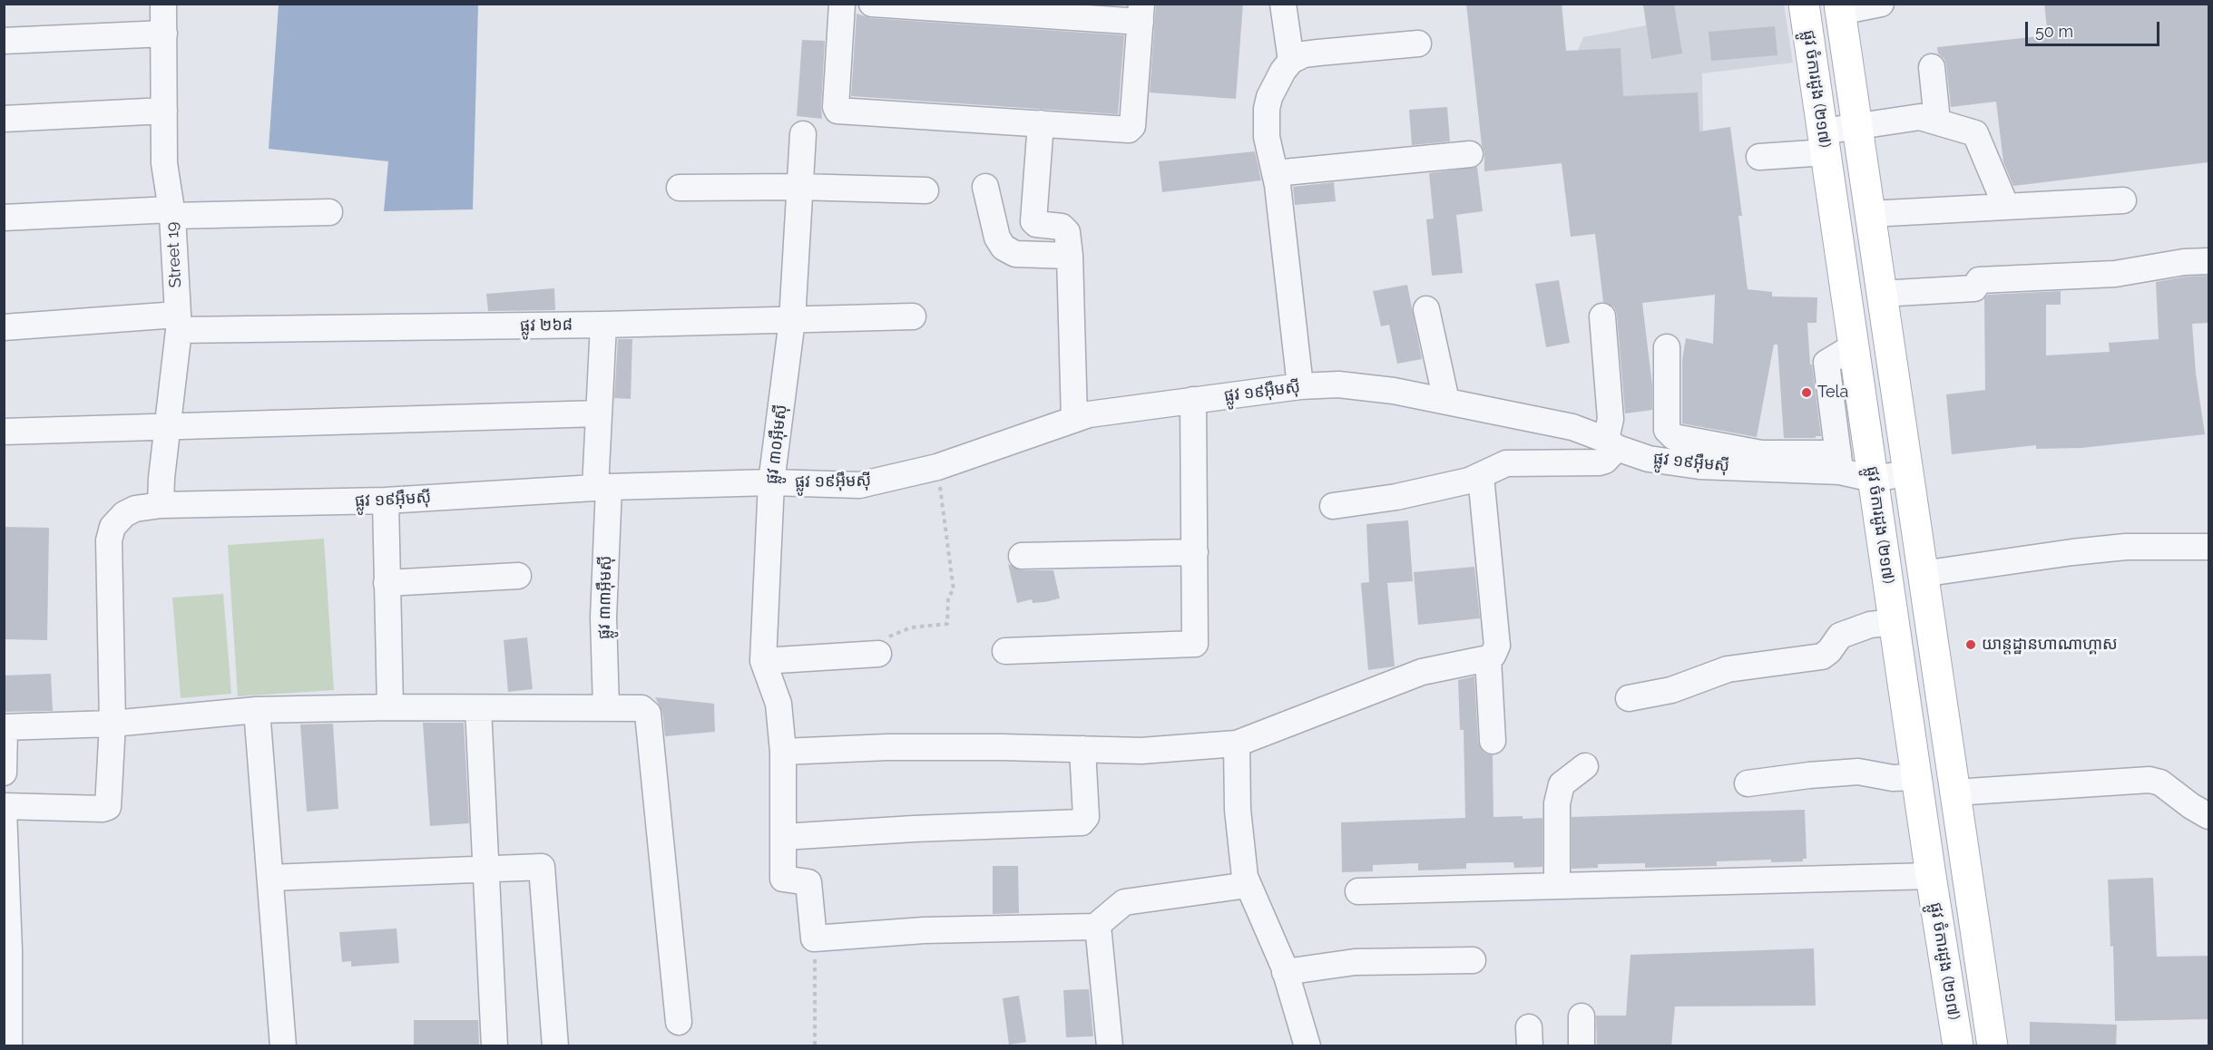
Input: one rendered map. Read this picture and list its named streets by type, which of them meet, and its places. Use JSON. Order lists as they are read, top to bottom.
{
  "streets": {
    "main road": ["ផ្លូវ ចំការដូង (២១៧)"],
    "street": [
      "Street 19",
      "ផ្លូវ ២៦៨",
      "ផ្លូវ ១៩អ៊ឹមស៊ី",
      "ផ្លូវ ៣០អ៊ឹមស៊ី",
      "ផ្លូវ ៣៣អ៊ឹមស៊ី"
    ]
  },
  "crossings": [
    ["ផ្លូវ ចំការដូង (២១៧)", "ផ្លូវ ១៩អ៊ឹមស៊ី"],
    ["Street 19", "ផ្លូវ ២៦៨"],
    ["Street 19", "ផ្លូវ ១៩អ៊ឹមស៊ី"],
    ["ផ្លូវ ២៦៨", "ផ្លូវ ៣០អ៊ឹមស៊ី"],
    ["ផ្លូវ ២៦៨", "ផ្លូវ ៣៣អ៊ឹមស៊ី"],
    ["ផ្លូវ ១៩អ៊ឹមស៊ី", "ផ្លូវ ៣០អ៊ឹមស៊ី"],
    ["ផ្លូវ ១៩អ៊ឹមស៊ី", "ផ្លូវ ៣៣អ៊ឹមស៊ី"]
  ],
  "places": ["Tela", "យាន្ដដ្ឋានហាណាហ្គាស"],
  "scale_bar": "50 m"
}
